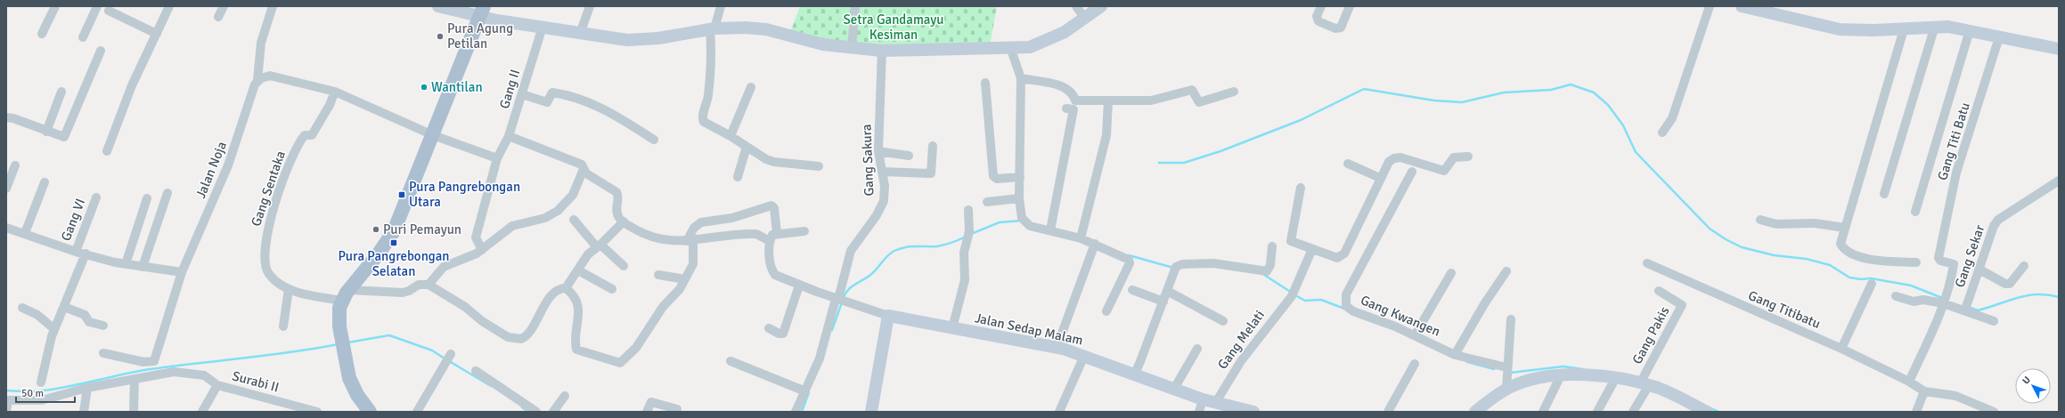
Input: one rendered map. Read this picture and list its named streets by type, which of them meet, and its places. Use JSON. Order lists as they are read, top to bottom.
{
  "streets": {
    "street": [
      "Gang II",
      "Gang Titi Batu",
      "Gang Sakura",
      "Jalan Noja",
      "Gang Sentaka",
      "Gang VI",
      "Gang Sekar",
      "Gang Titibatu",
      "Gang Kwangen",
      "Jalan Sedap Malam",
      "Gang Pakis",
      "Gang Melati",
      "Surabi II"
    ]
  },
  "crossings": [
    ["Jalan Sedap Malam", "Gang Melati"]
  ],
  "parks": ["Setra Gandamayu Kesiman"],
  "places": {
    "other": ["Pura Agung Petilan", "Wantilan", "Puri Pemayun"],
    "transit": ["Pura Pangrebongan Utara", "Pura Pangrebongan Selatan"]
  },
  "scale_bar": "50 m",
  "north": "top left"
}
